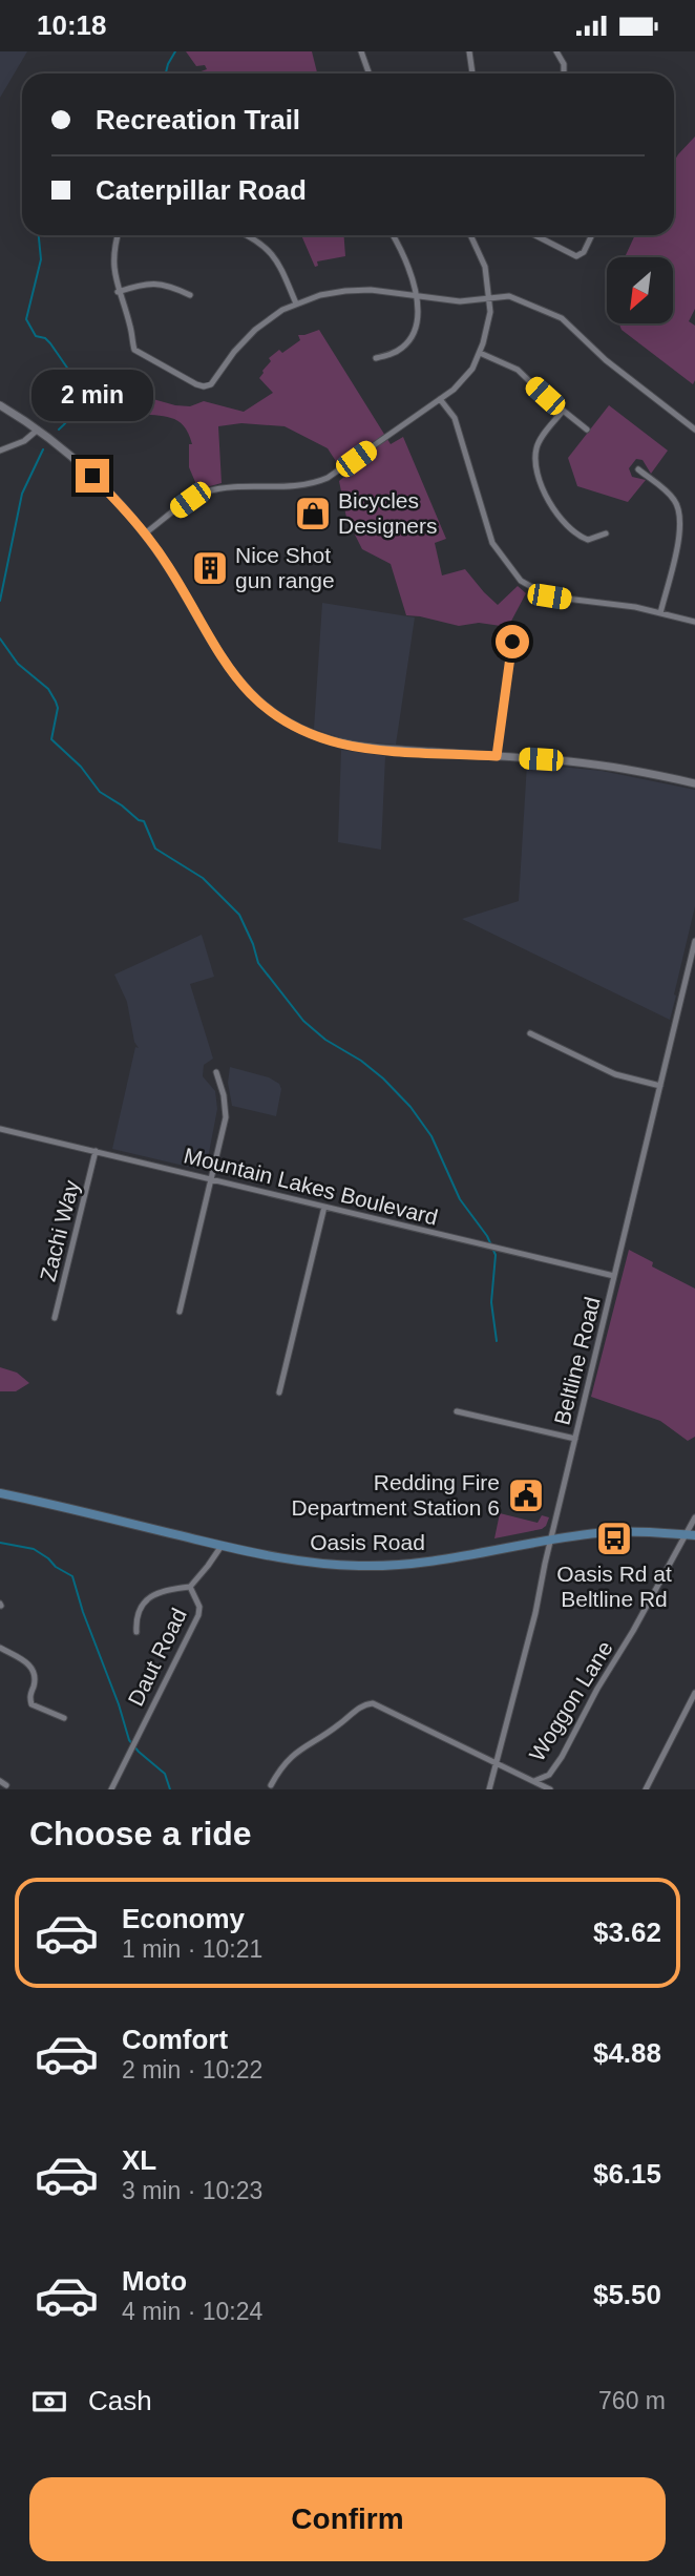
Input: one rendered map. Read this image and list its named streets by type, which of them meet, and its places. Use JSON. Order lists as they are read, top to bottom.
{
  "streets": {
    "main road": ["Oasis Road"],
    "street": [
      "Mountain Lakes Boulevard",
      "Zachi Way",
      "Beltline Road",
      "Daut Road",
      "Woggon Lane"
    ]
  },
  "crossings": [
    ["Mountain Lakes Boulevard", "Zachi Way"],
    ["Mountain Lakes Boulevard", "Beltline Road"],
    ["Beltline Road", "Oasis Road"],
    ["Oasis Road", "Daut Road"],
    ["Oasis Road", "Woggon Lane"]
  ],
  "places": {
    "shop": ["Bicycles Designers"],
    "building": ["Nice Shot gun range"],
    "public building": ["Redding Fire Department Station 6"],
    "bus stop": ["Oasis Rd at Beltline Rd"]
  },
  "north": "bottom left",
  "page": {
    "status": "10:18",
    "banner": ["Recreation Trail", "Caterpillar Road"],
    "bubble": "2 min",
    "heading": "Choose a ride",
    "list": [
      {
        "name": "Economy",
        "note": "1 min · 10:21",
        "value": "$3.62"
      },
      {
        "name": "Comfort",
        "note": "2 min · 10:22",
        "value": "$4.88"
      },
      {
        "name": "XL",
        "note": "3 min · 10:23",
        "value": "$6.15"
      },
      {
        "name": "Moto",
        "note": "4 min · 10:24",
        "value": "$5.50"
      }
    ],
    "pay": ["Cash", "760 m"],
    "buttons": "Confirm"
  }
}
